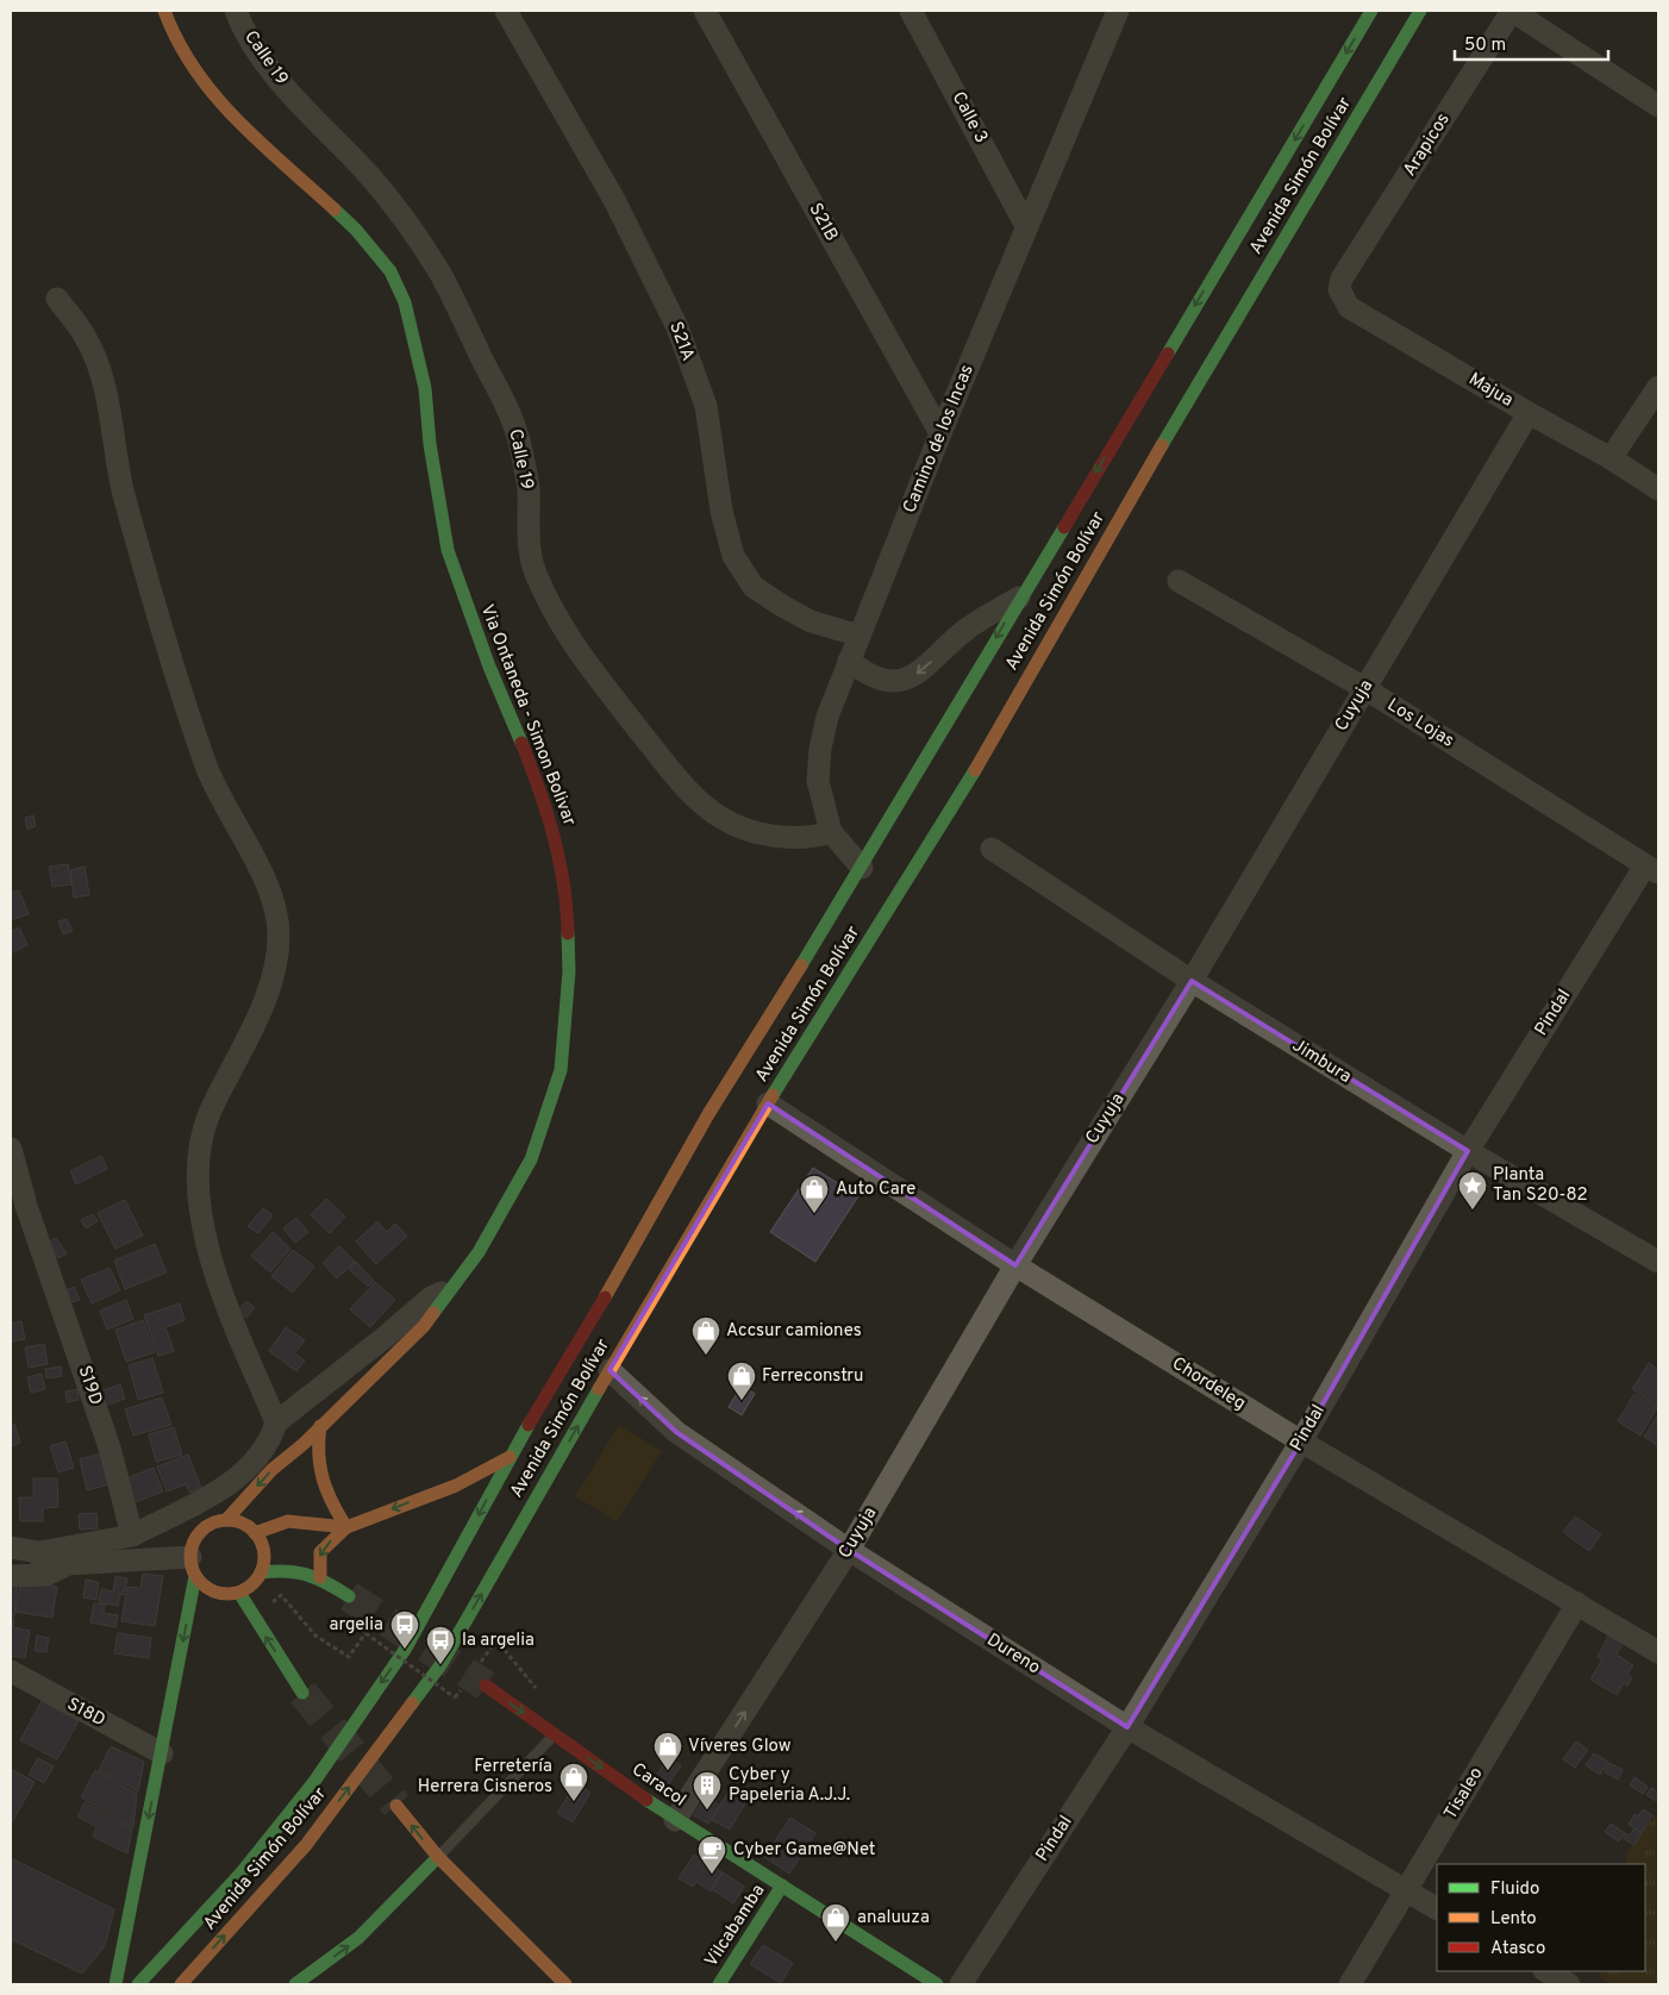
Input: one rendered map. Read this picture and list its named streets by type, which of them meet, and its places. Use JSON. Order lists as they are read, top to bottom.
{
  "streets": {
    "main road": [
      "Avenida Simón Bolívar",
      "Via Ontaneda - Simon Bolivar",
      "Caracol",
      "Vilcabamba"
    ],
    "street": [
      "Calle 19",
      "Calle 3",
      "Arapicos",
      "S21B",
      "S21A",
      "Majua",
      "Camino de los Incas",
      "Cuyuja",
      "Los Lojas",
      "Pindal",
      "Jimbura",
      "Chordeleg",
      "S19D",
      "Dureno",
      "S18D",
      "Tisaleo"
    ]
  },
  "crossings": [
    ["Calle 19", "Camino de los Incas"],
    ["Calle 3", "Camino de los Incas"],
    ["Arapicos", "Majua"],
    ["Avenida Simón Bolívar", "Camino de los Incas"],
    ["Avenida Simón Bolívar", "Chordeleg"],
    ["Avenida Simón Bolívar", "Dureno"],
    ["S21B", "Camino de los Incas"],
    ["S21A", "Camino de los Incas"],
    ["Majua", "Cuyuja"],
    ["Cuyuja", "Los Lojas"],
    ["Cuyuja", "Jimbura"],
    ["Cuyuja", "Chordeleg"],
    ["Cuyuja", "Dureno"],
    ["Cuyuja", "Caracol"],
    ["Los Lojas", "Pindal"],
    ["Pindal", "Jimbura"],
    ["Pindal", "Chordeleg"],
    ["Pindal", "Dureno"],
    ["Chordeleg", "Tisaleo"],
    ["Dureno", "Tisaleo"],
    ["Caracol", "Vilcabamba"]
  ],
  "one_way": ["Caracol"],
  "places": {
    "place": ["Planta Tan S20-82"],
    "shop": [
      "Auto Care",
      "Accsur camiones",
      "Ferreconstru",
      "Víveres Glow",
      "Ferretería Herrera Cisneros",
      "analuuza"
    ],
    "bus stop": ["argelia", "la argelia"],
    "building": ["Cyber y Papeleria A.J.J."],
    "cafe": ["Cyber Game@Net"]
  },
  "legend": ["Fluido", "Lento", "Atasco"],
  "scale_bar": "50 m"
}
